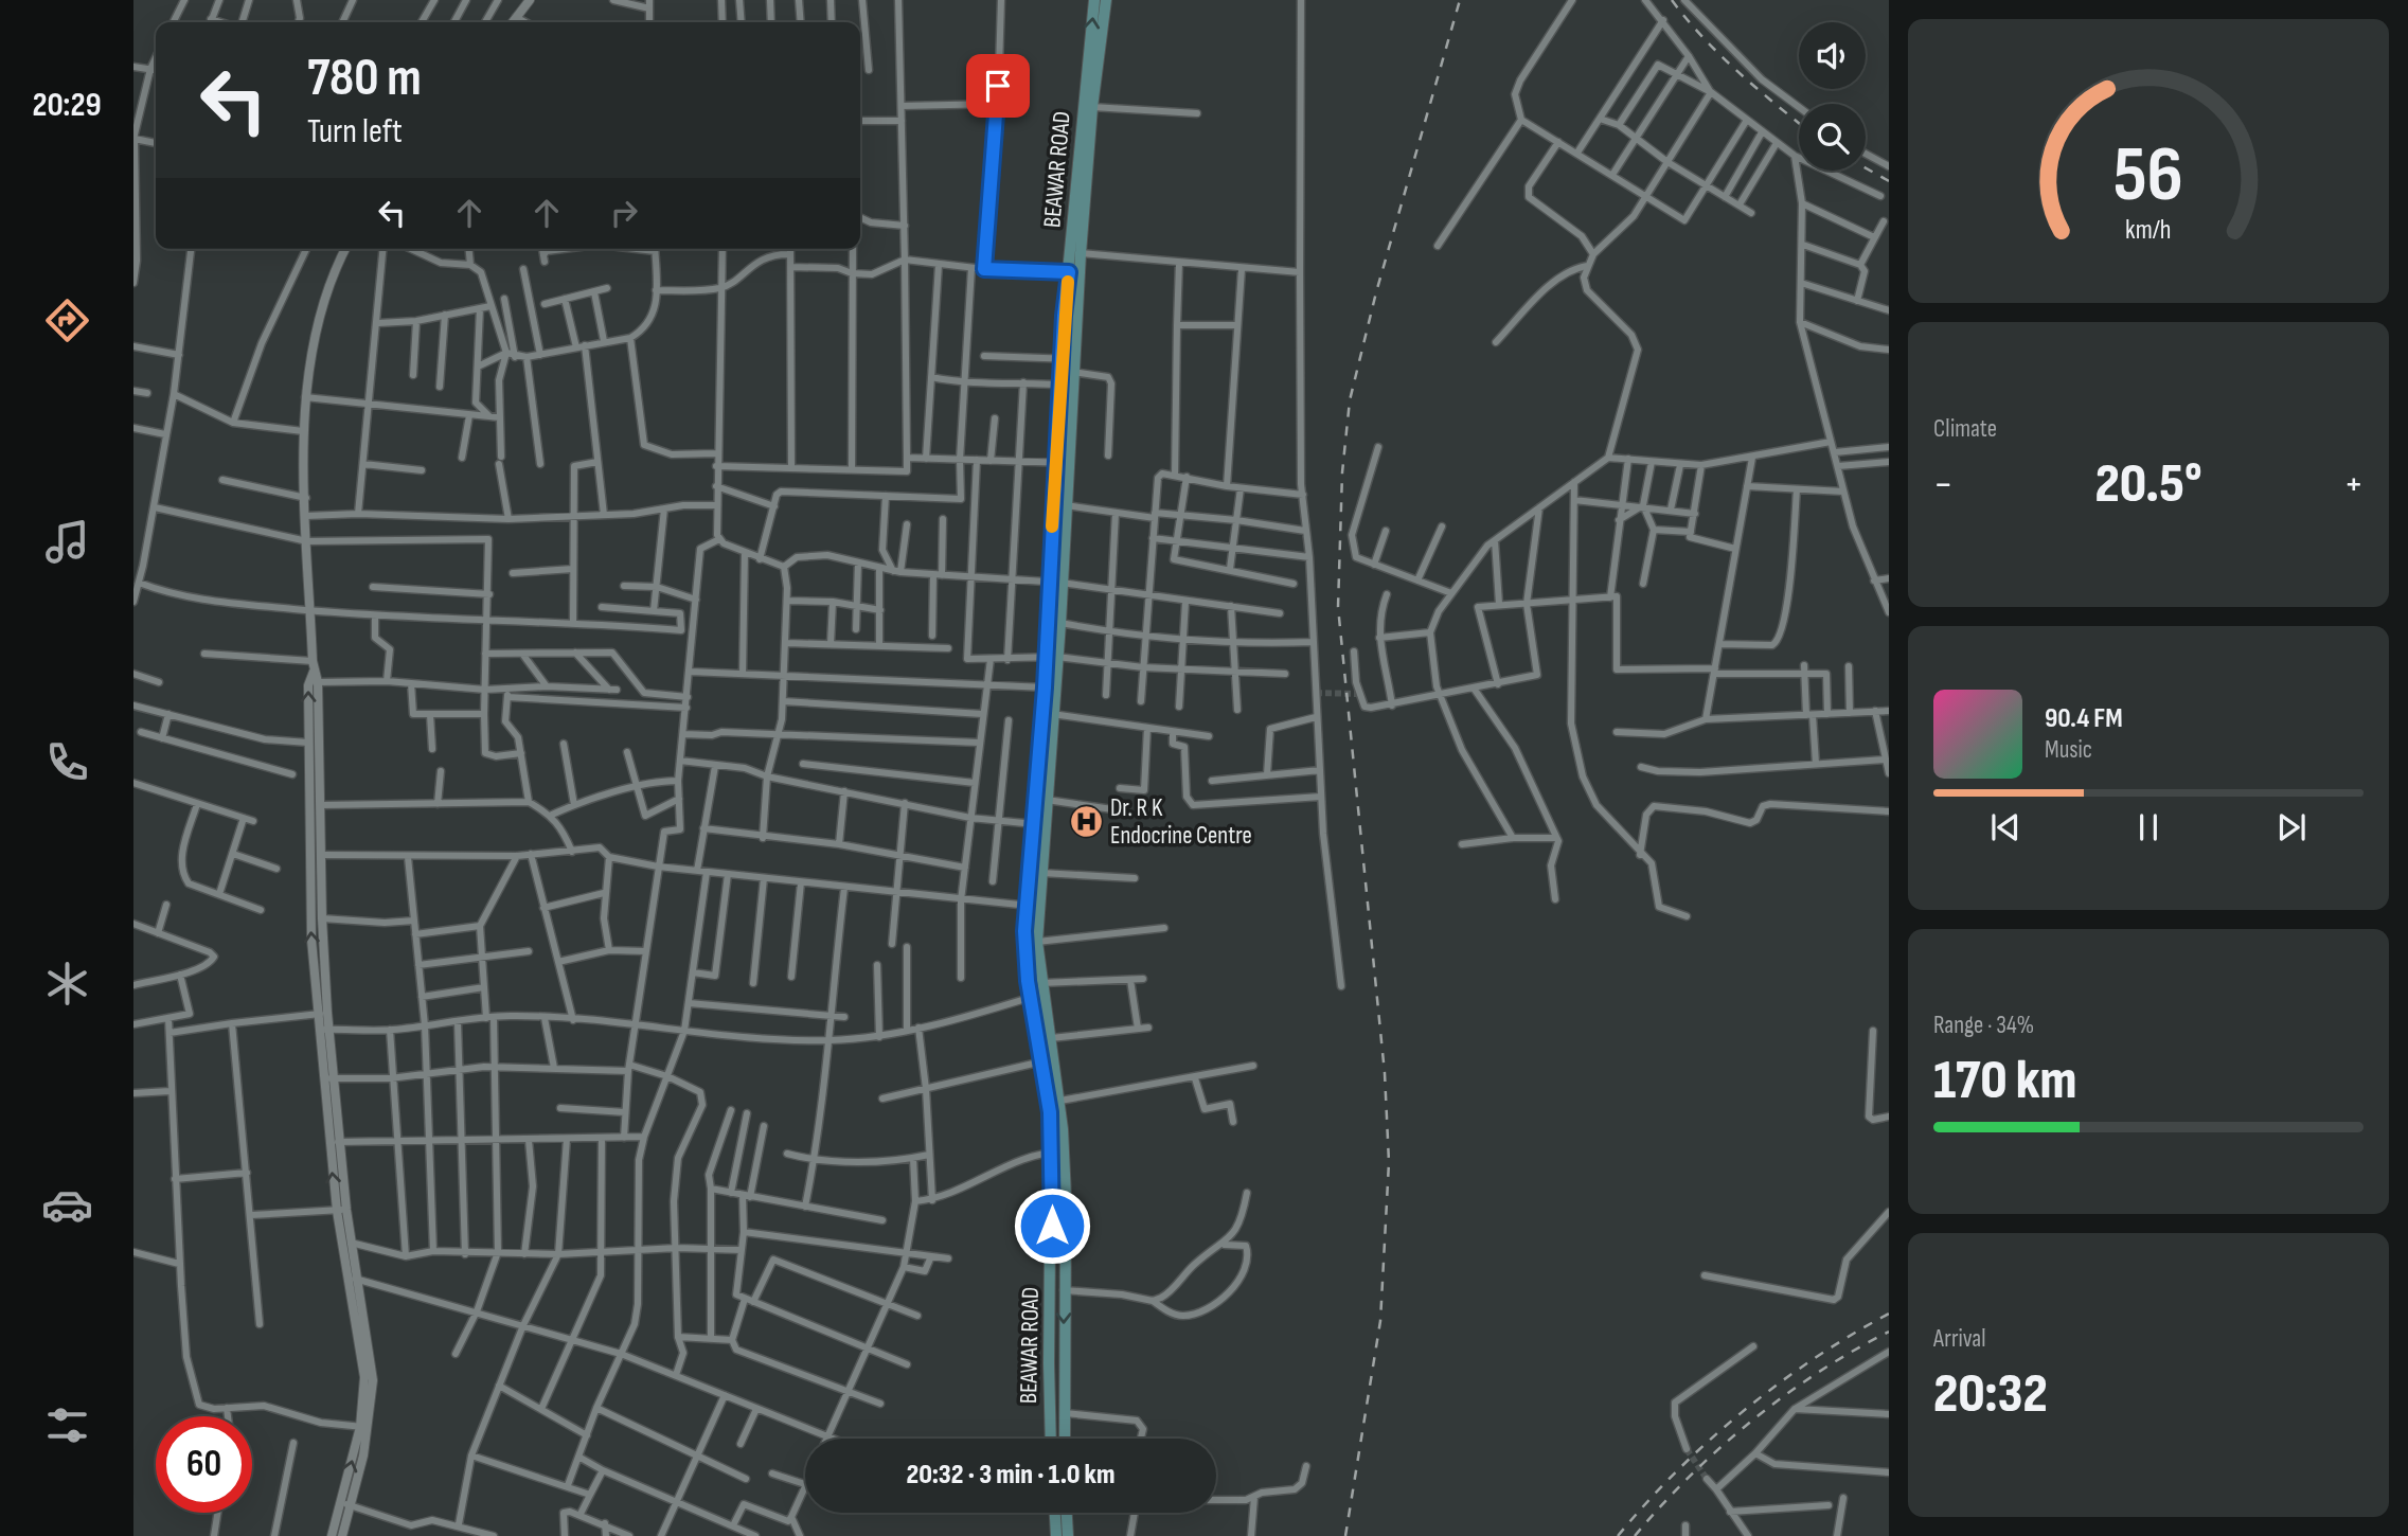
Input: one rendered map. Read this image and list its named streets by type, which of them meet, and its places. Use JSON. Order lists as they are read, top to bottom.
{
  "streets": {
    "main road": ["BEAWAR ROAD"]
  },
  "places": {
    "hospital": ["Dr. R K Endocrine Centre"]
  },
  "page": {
    "tabs": "20:29",
    "turn": ["780 m", "Turn left"],
    "tile": [
      "Climate",
      ["Range · 34%", "170 km"],
      ["Arrival", "20:32"]
    ],
    "heat": ["−", "20.5°", "+"],
    "song": ["90.4 FM", "Music"],
    "limit": "60",
    "trip": "20:32 · 3 min · 1.0 km",
    "gauge": ["56", "km/h"]
  }
}
